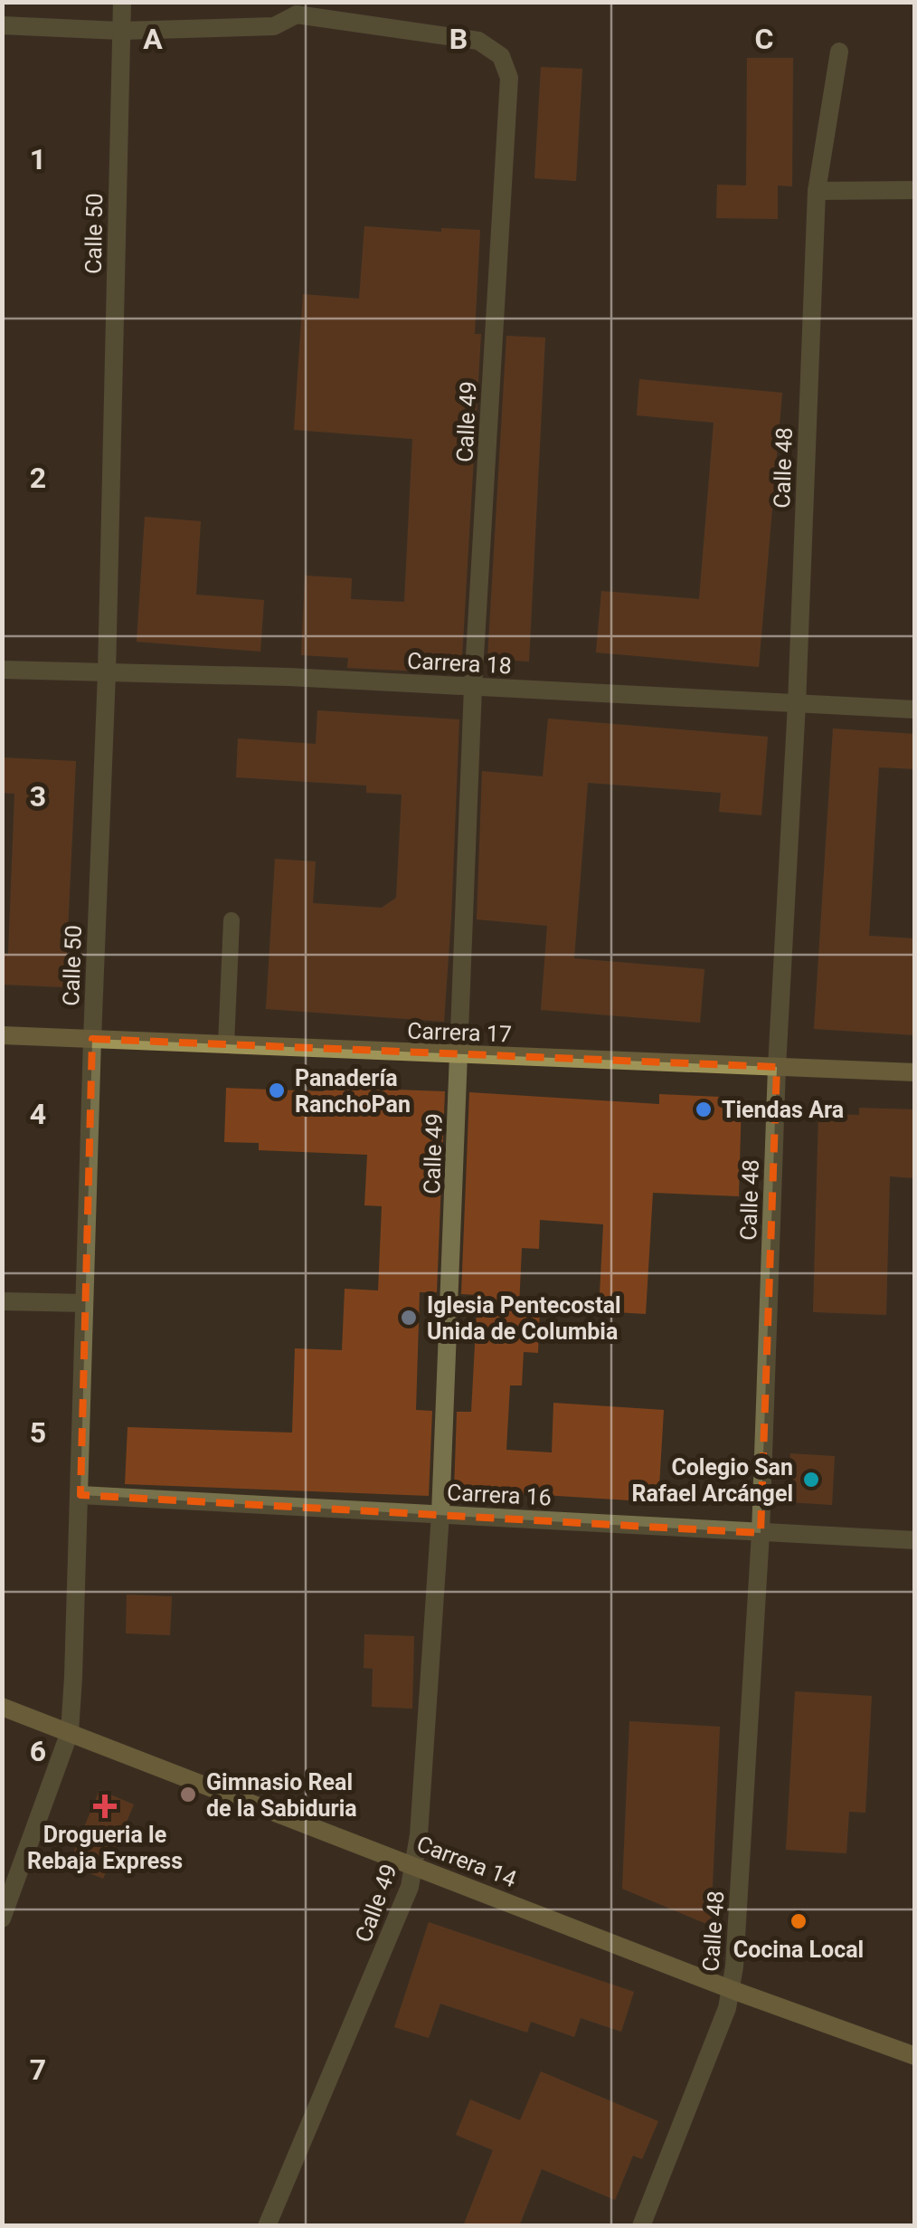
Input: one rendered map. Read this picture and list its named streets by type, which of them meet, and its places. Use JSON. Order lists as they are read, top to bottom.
{
  "streets": {
    "main road": ["Carrera 17", "Carrera 14"],
    "street": [
      "Calle 50",
      "Calle 49",
      "Calle 48",
      "Carrera 18",
      "Carrera 16"
    ]
  },
  "crossings": [
    ["Calle 50", "Carrera 18"],
    ["Calle 50", "Carrera 17"],
    ["Calle 50", "Carrera 16"],
    ["Calle 50", "Carrera 14"],
    ["Calle 49", "Carrera 18"],
    ["Calle 49", "Carrera 17"],
    ["Calle 49", "Carrera 16"],
    ["Calle 49", "Carrera 14"],
    ["Calle 48", "Carrera 18"],
    ["Calle 48", "Carrera 17"],
    ["Calle 48", "Carrera 16"],
    ["Calle 48", "Carrera 14"]
  ],
  "places": {
    "other": [
      "Panadería RanchoPan",
      "Tiendas Ara",
      "Iglesia Pentecostal Unida de Columbia",
      "Colegio San Rafael Arcángel",
      "Gimnasio Real de la Sabiduria",
      "Cocina Local"
    ],
    "health": ["Drogueria le Rebaja Express"]
  },
  "grid": {
    "columns": ["A", "B", "C"],
    "rows": [
      "1",
      "2",
      "3",
      "4",
      "5",
      "6",
      "7"
    ]
  }
}
